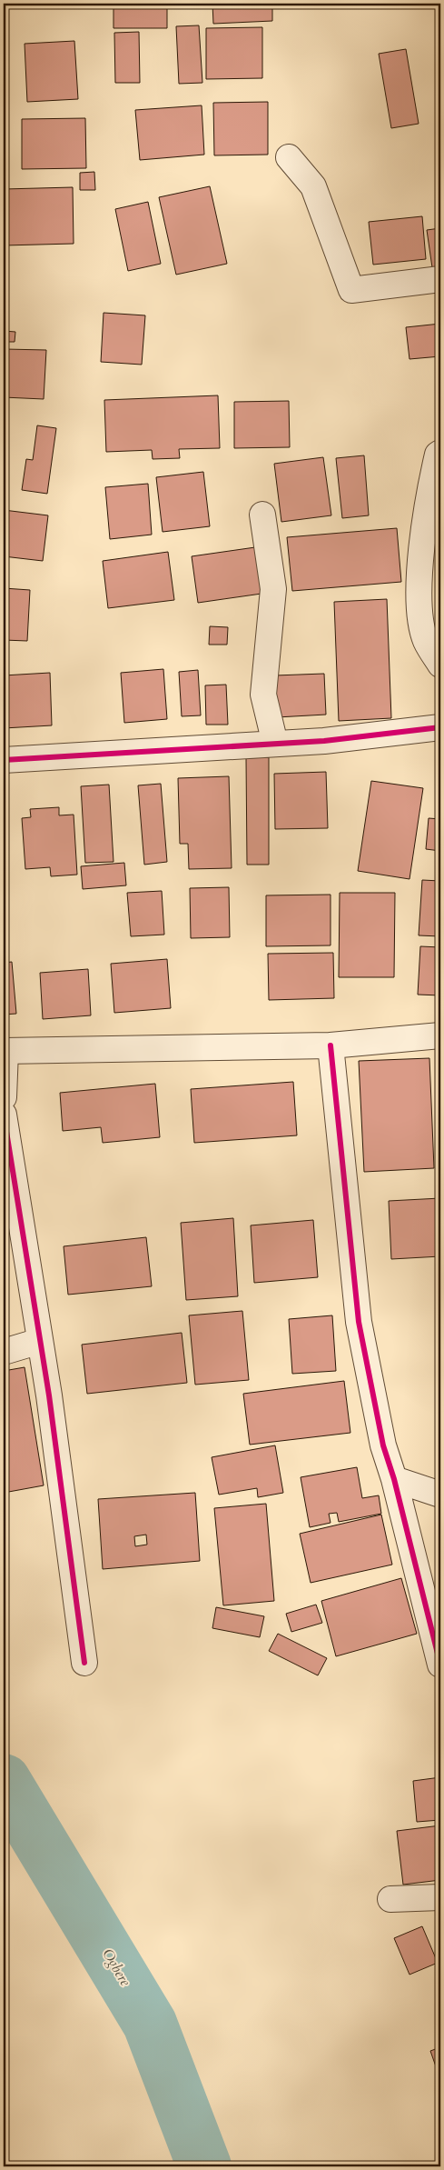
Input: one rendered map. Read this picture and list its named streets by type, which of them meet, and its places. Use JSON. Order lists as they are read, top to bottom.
{
  "water": ["Ogbere"]
}
